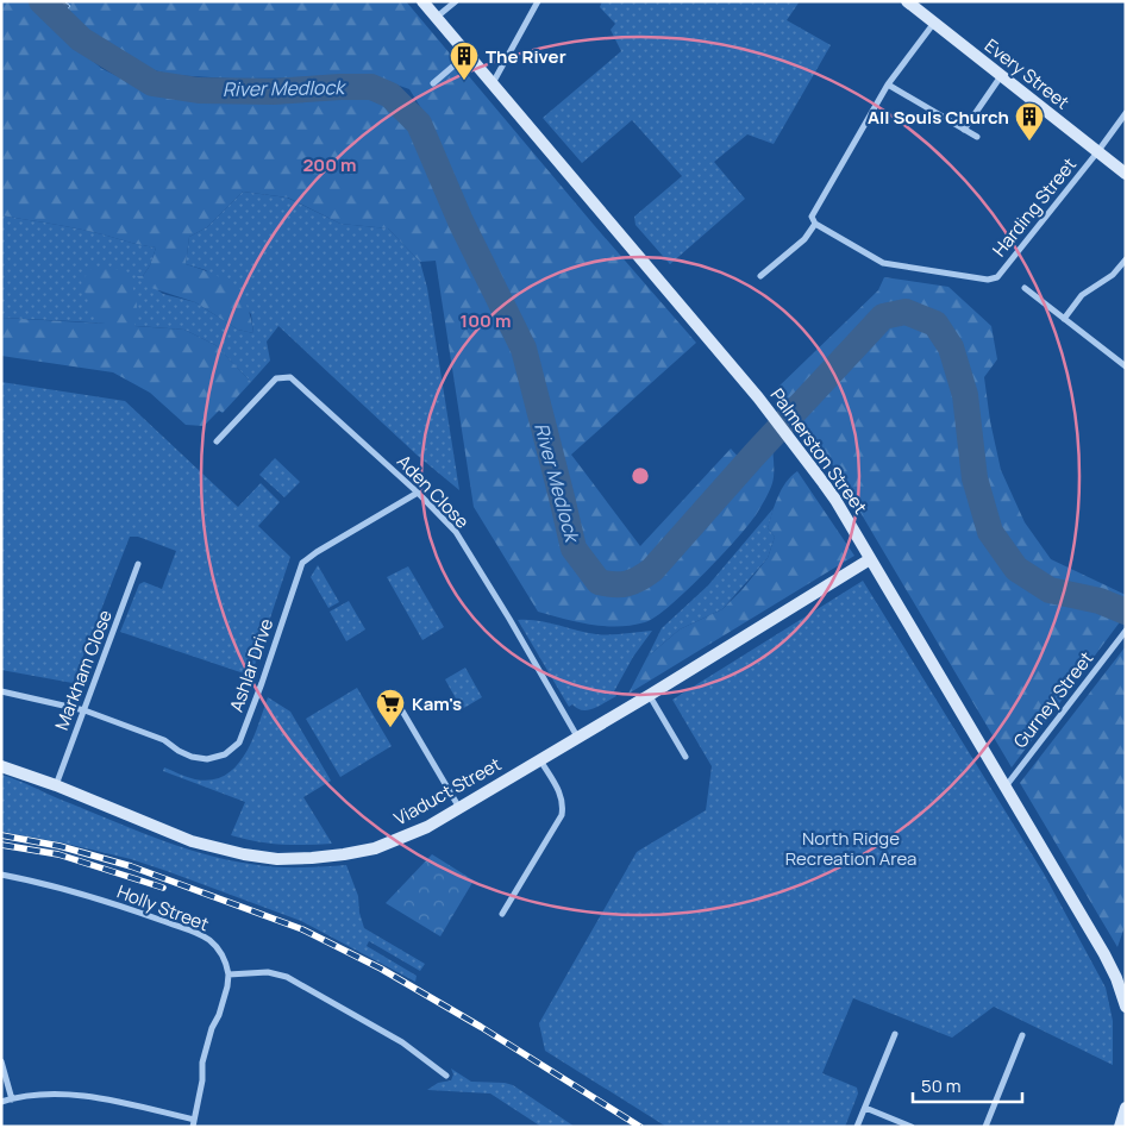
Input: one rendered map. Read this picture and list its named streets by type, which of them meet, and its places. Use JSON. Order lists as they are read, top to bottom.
{
  "streets": {
    "street": [
      "Every Street",
      "Harding Street",
      "Palmerston Street",
      "Aden Close",
      "Ashlar Drive",
      "Markham Close",
      "Gurney Street",
      "Viaduct Street",
      "Holly Street"
    ]
  },
  "crossings": [
    ["Every Street", "Harding Street"],
    ["Palmerston Street", "Gurney Street"],
    ["Palmerston Street", "Viaduct Street"],
    ["Aden Close", "Ashlar Drive"],
    ["Aden Close", "Viaduct Street"],
    ["Ashlar Drive", "Markham Close"],
    ["Markham Close", "Viaduct Street"]
  ],
  "water": ["River Medlock"],
  "parks": ["North Ridge Recreation Area"],
  "places": {
    "building": ["The River", "All Souls Church"],
    "supermarket": ["Kam's"]
  },
  "scale_bar": "50 m",
  "rings": ["200 m", "100 m"]
}
